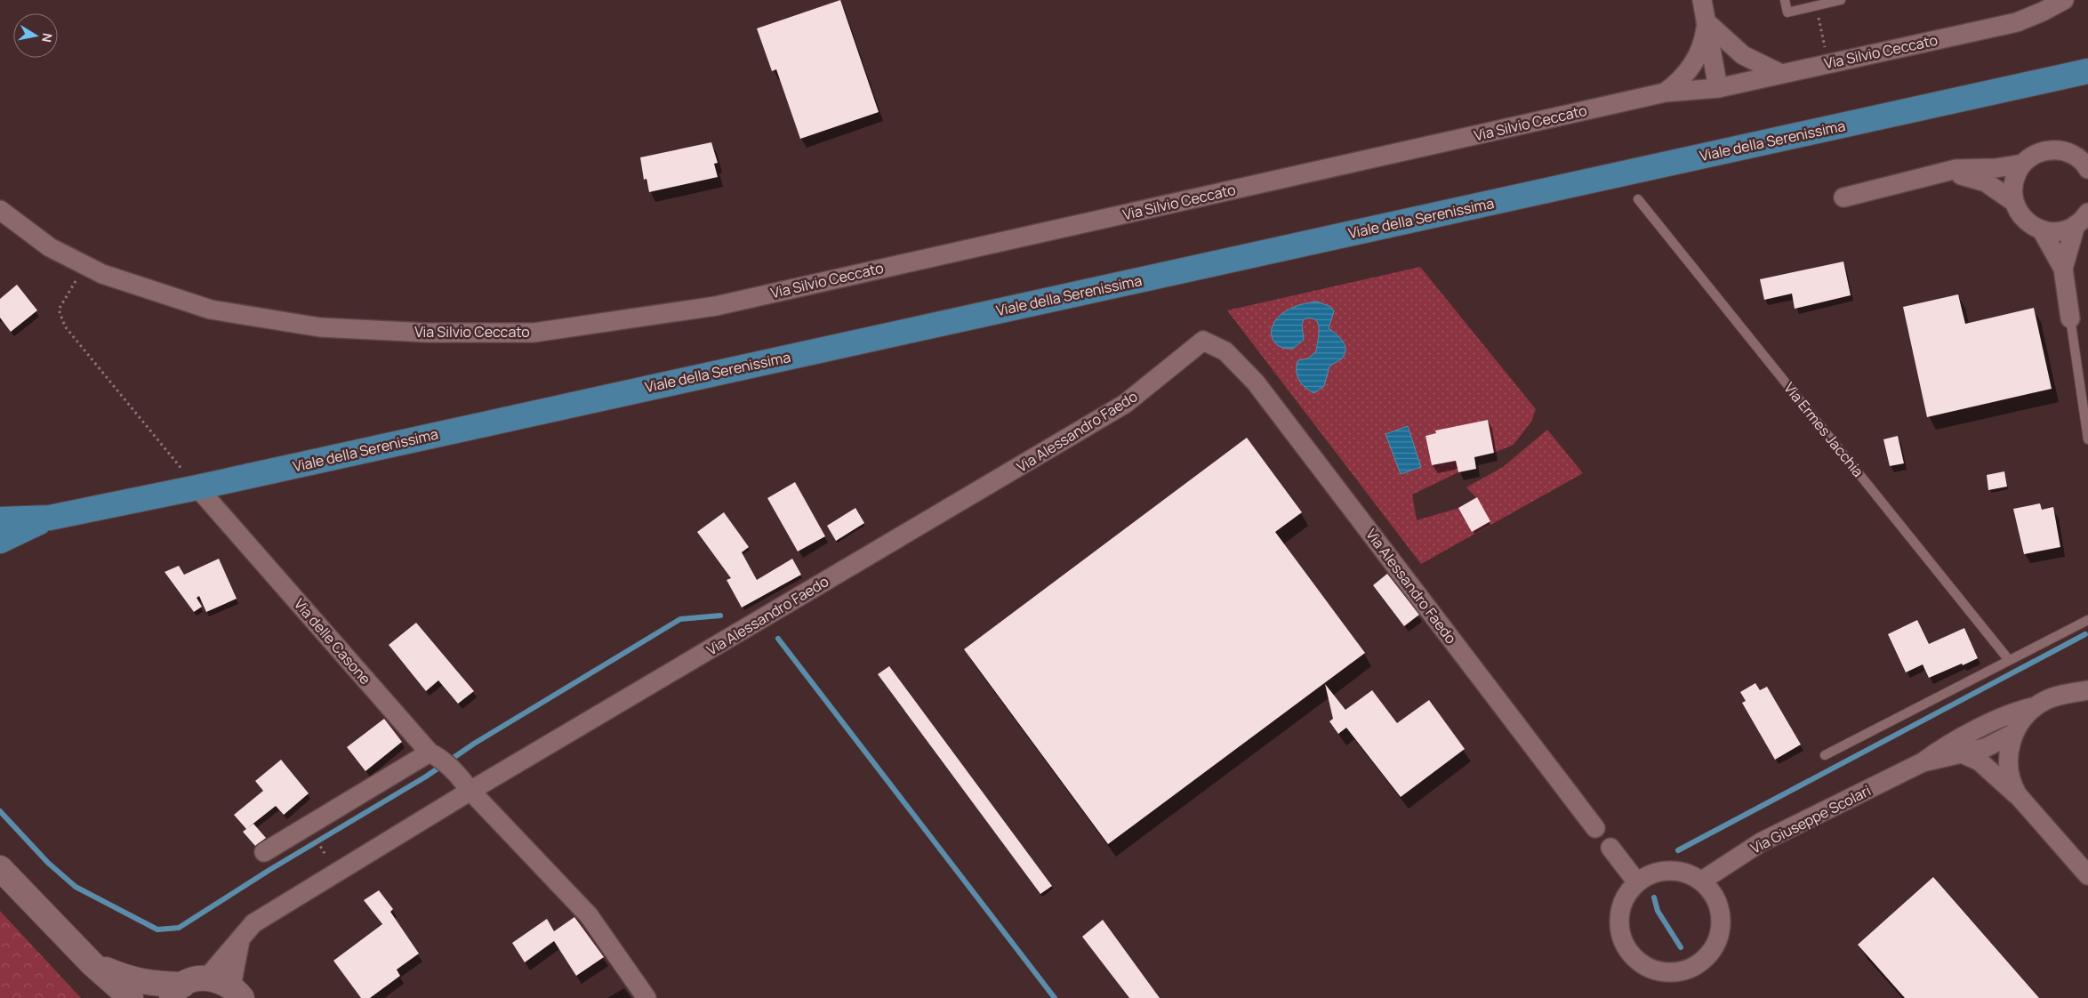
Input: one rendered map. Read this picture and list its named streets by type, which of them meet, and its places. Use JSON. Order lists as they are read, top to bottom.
{
  "streets": {
    "main road": ["Viale della Serenissima"],
    "street": [
      "Via Silvio Ceccato",
      "Via Alessandro Faedo",
      "Via delle Casone",
      "Via Giuseppe Scolari"
    ],
    "lane": ["Via Ermes Jacchia"]
  },
  "crossings": [
    ["Viale della Serenissima", "Via delle Casone"],
    ["Via Alessandro Faedo", "Via delle Casone"]
  ],
  "north": "right"
}
